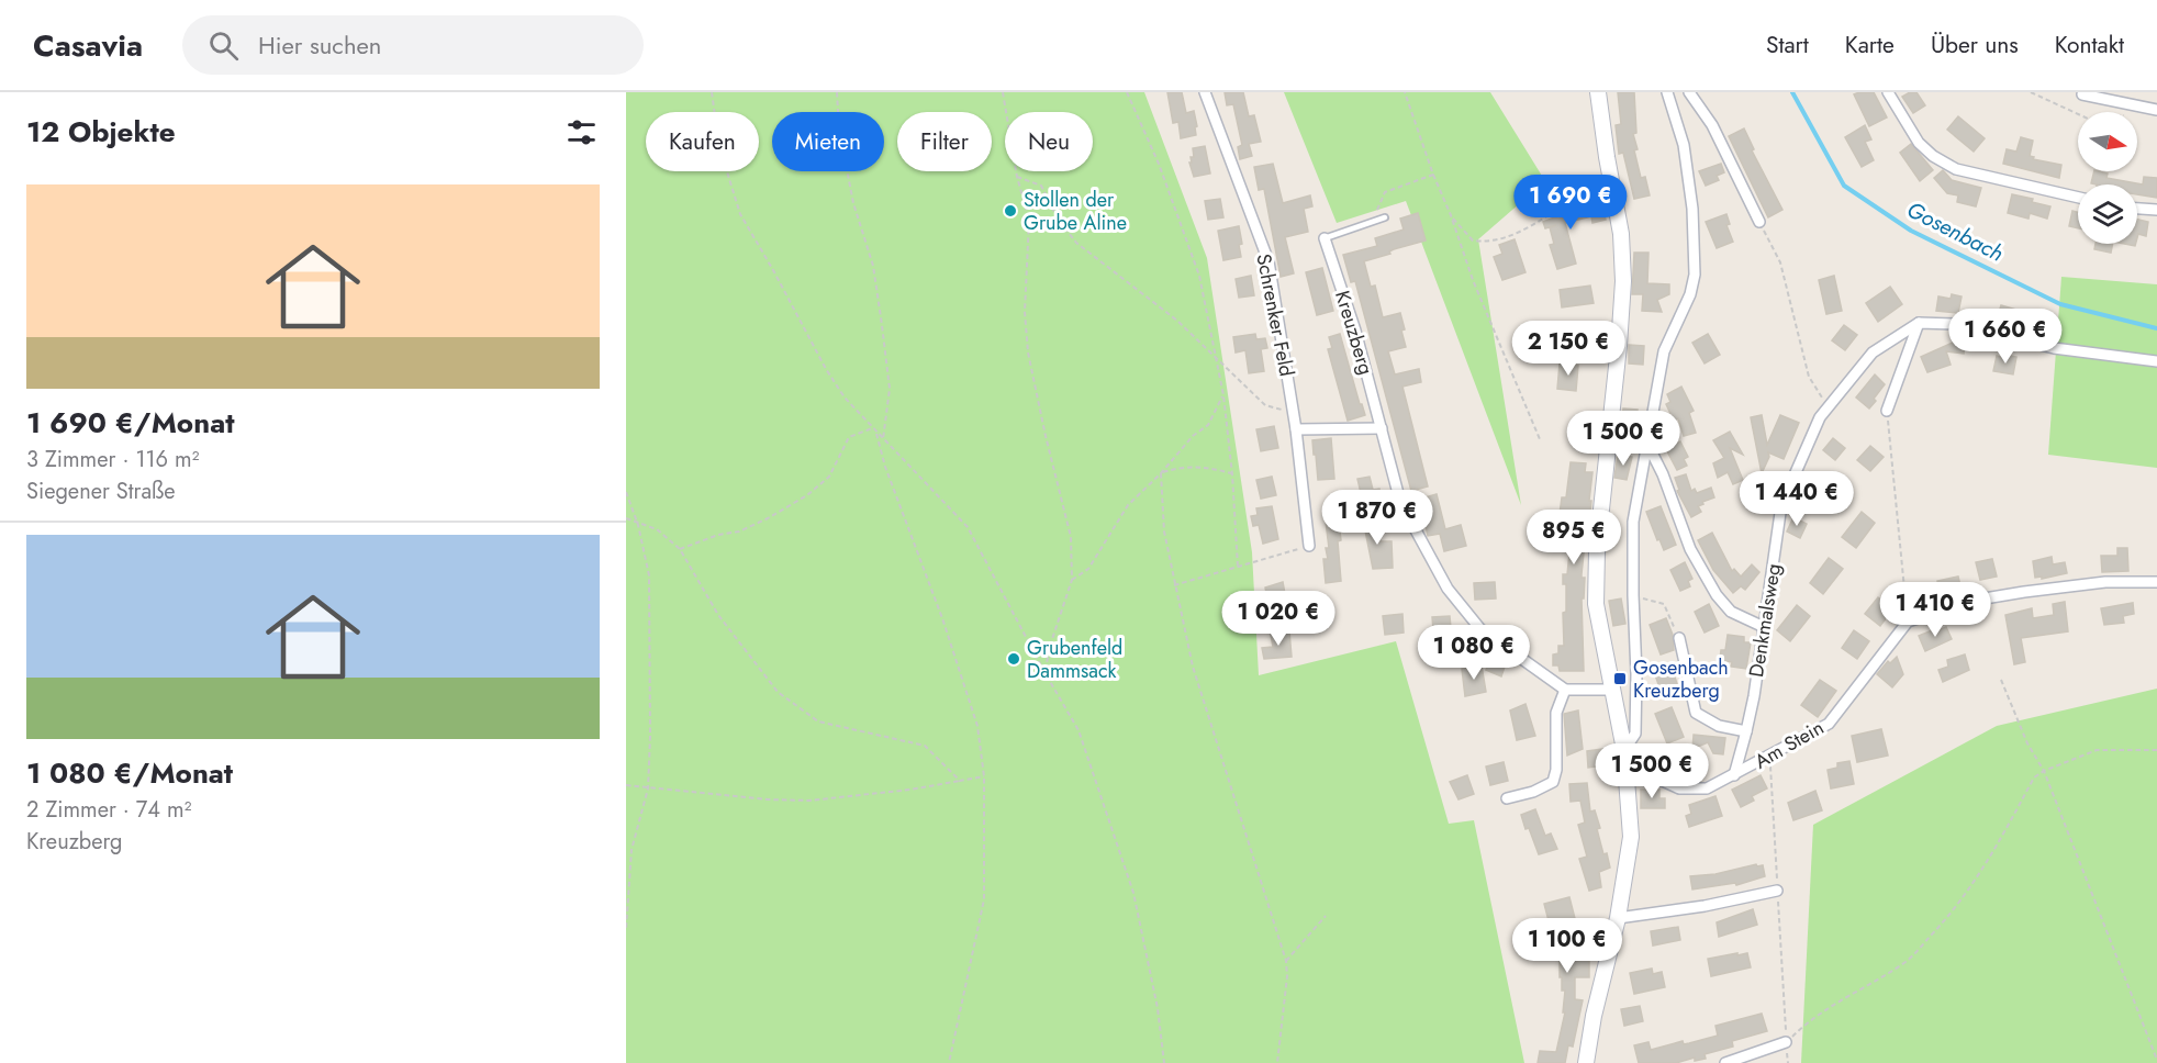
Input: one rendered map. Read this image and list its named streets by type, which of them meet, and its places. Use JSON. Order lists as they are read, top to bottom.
{
  "streets": {
    "street": [
      "Schrenker Feld",
      "Kreuzberg",
      "Denkmalsweg",
      "Am Stein"
    ]
  },
  "crossings": [
    ["Denkmalsweg", "Am Stein"]
  ],
  "water": ["Gosenbach"],
  "places": {
    "other": ["Stollen der Grube Aline", "Grubenfeld Dammsack"],
    "transit": ["Gosenbach Kreuzberg"]
  },
  "north": "right",
  "page": {
    "header": "Casavia",
    "search": "Hier suchen",
    "nav": [
      "Start",
      "Karte",
      "Über uns",
      "Kontakt"
    ],
    "heading": "12 Objekte",
    "chip": [
      "Kaufen",
      "Mieten",
      "Filter",
      "Neu"
    ],
    "list": [
      {
        "name": "1 690 €/Monat",
        "note": "3 Zimmer · 116 m² · Siegener Straße"
      },
      {
        "name": "1 080 €/Monat",
        "note": "2 Zimmer · 74 m² · Kreuzberg"
      }
    ],
    "price": [
      "1 690 €",
      "1 660 €",
      "2 150 €",
      "1 500 €",
      "1 440 €",
      "1 870 €",
      "895 €",
      "1 410 €",
      "1 020 €",
      "1 080 €",
      "1 500 €",
      "1 100 €"
    ]
  }
}
